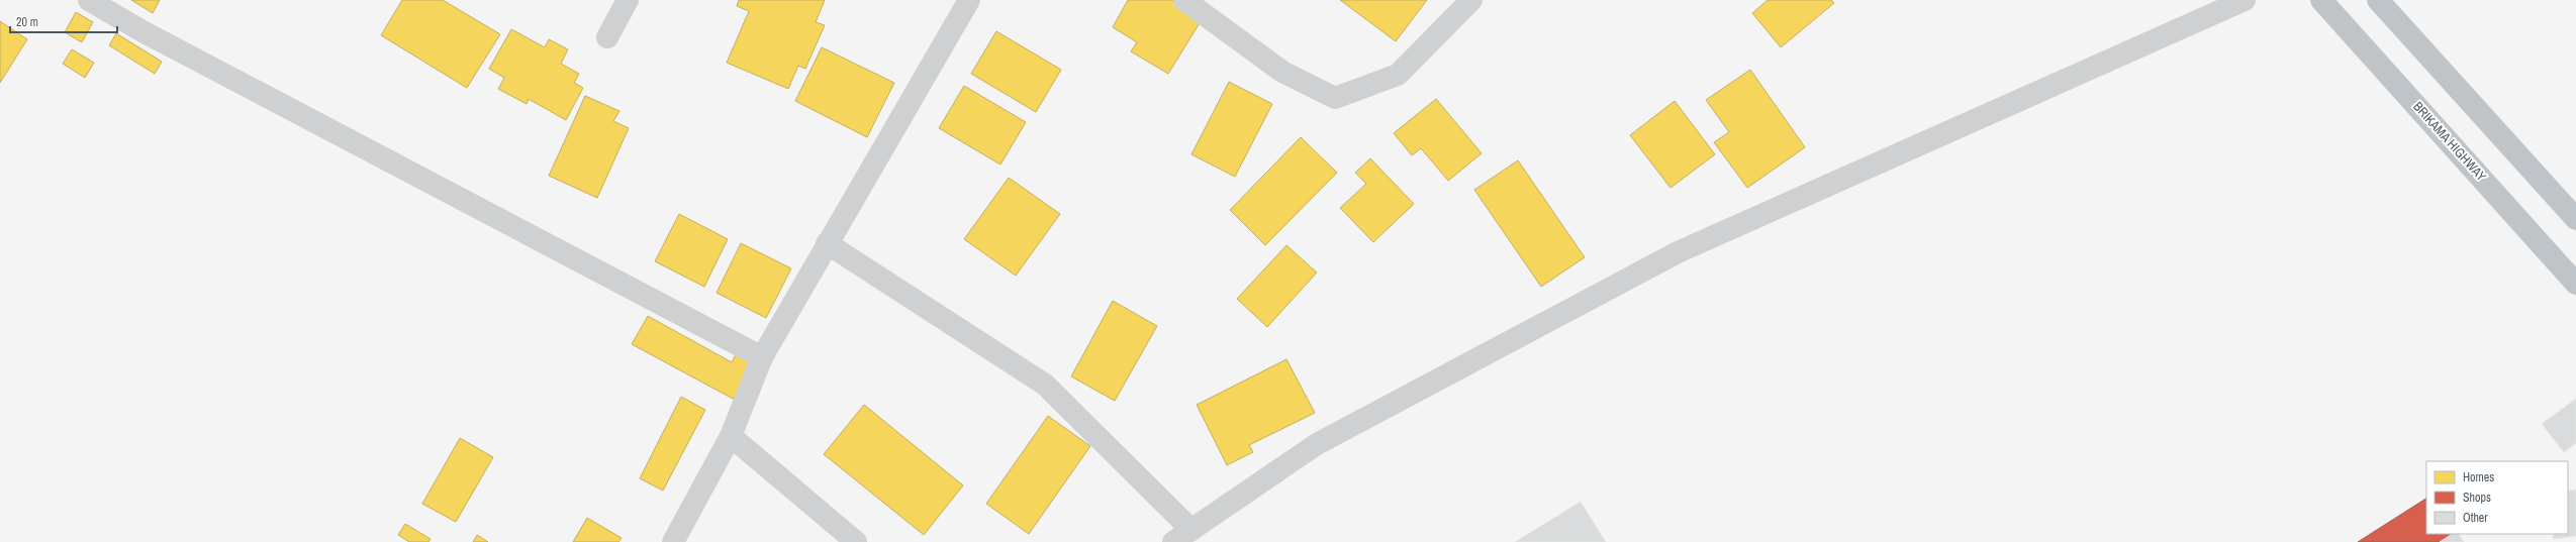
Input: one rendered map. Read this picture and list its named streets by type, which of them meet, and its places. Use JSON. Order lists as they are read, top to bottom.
{
  "streets": {
    "highway": ["BRIKAMA HIGHWAY"]
  },
  "legend": ["Homes", "Shops", "Other"],
  "scale_bar": "20 m"
}
